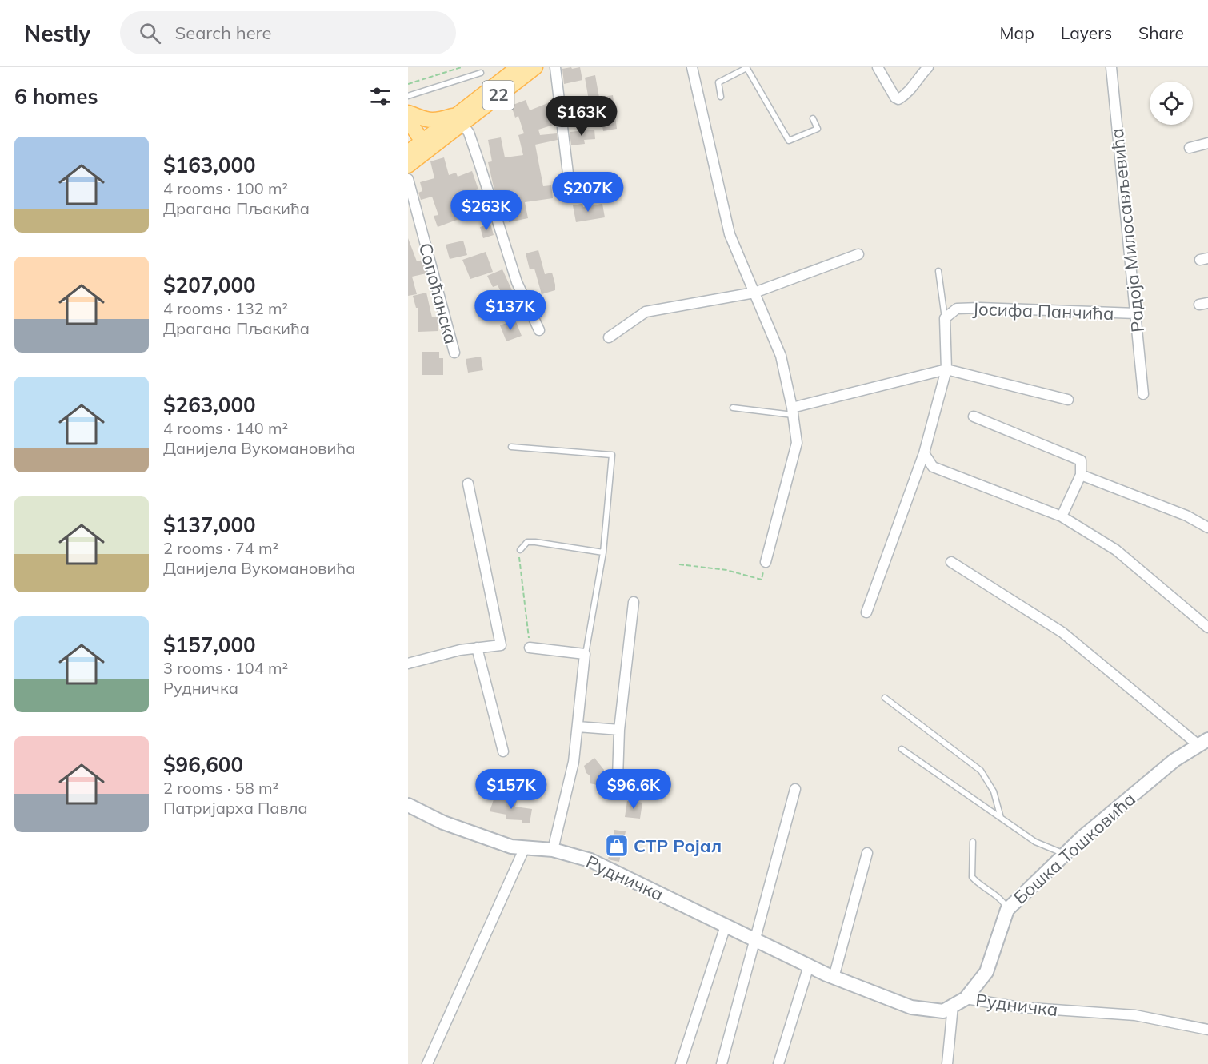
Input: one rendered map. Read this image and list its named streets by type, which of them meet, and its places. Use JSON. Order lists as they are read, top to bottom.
{
  "streets": {
    "main road": ["22"],
    "street": [
      "Радоја Милосављевића",
      "Сопоћанска",
      "Јосифа Панчића",
      "Бошка Тошковића",
      "Рудничка"
    ]
  },
  "crossings": [
    ["Радоја Милосављевића", "Јосифа Панчића"],
    ["Бошка Тошковића", "Рудничка"]
  ],
  "places": {
    "shop": ["СТР Ројал"]
  },
  "page": {
    "header": "Nestly",
    "search": "Search here",
    "nav": ["Map", "Layers", "Share"],
    "heading": "6 homes",
    "price": [
      "$163K",
      "$207K",
      "$263K",
      "$137K",
      "$157K",
      "$96.6K"
    ],
    "list": [
      {
        "name": "$163,000",
        "note": "4 rooms · 100 m² · Драгана Пљакића"
      },
      {
        "name": "$207,000",
        "note": "4 rooms · 132 m² · Драгана Пљакића"
      },
      {
        "name": "$263,000",
        "note": "4 rooms · 140 m² · Данијела Вукомановића"
      },
      {
        "name": "$137,000",
        "note": "2 rooms · 74 m² · Данијела Вукомановића"
      },
      {
        "name": "$157,000",
        "note": "3 rooms · 104 m² · Рудничка"
      },
      {
        "name": "$96,600",
        "note": "2 rooms · 58 m² · Патријарха Павла"
      }
    ]
  }
}
